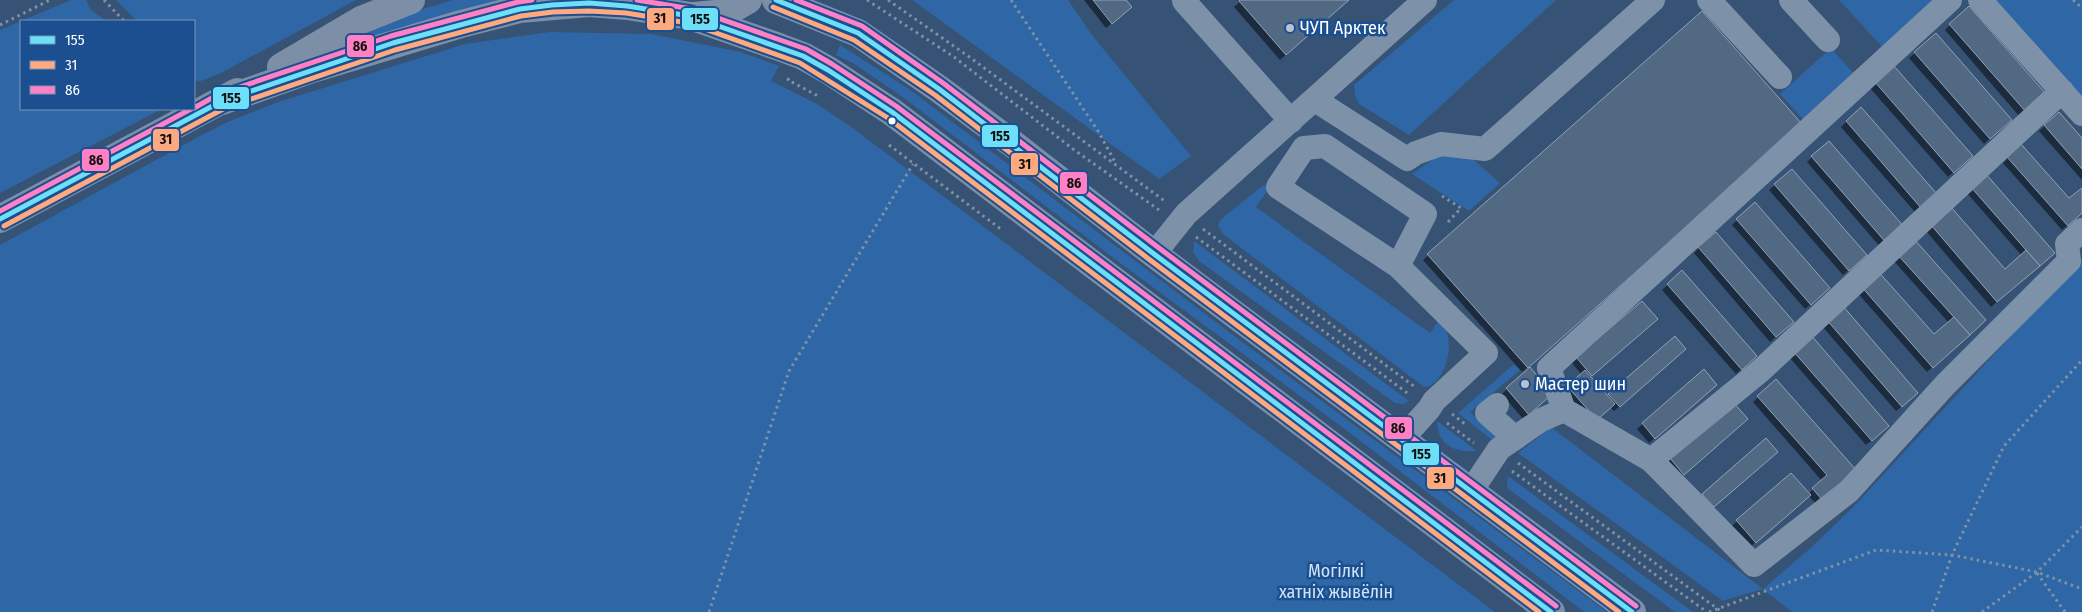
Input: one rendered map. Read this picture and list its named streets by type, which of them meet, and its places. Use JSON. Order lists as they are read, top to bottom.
{
  "parks": ["Могілкі хатніх жывёлін"],
  "places": ["ЧУП Арктек", "Мастер шин"],
  "lines": ["transit line 155", "transit line 86", "transit line 31"],
  "legend": ["155", "31", "86"]
}
